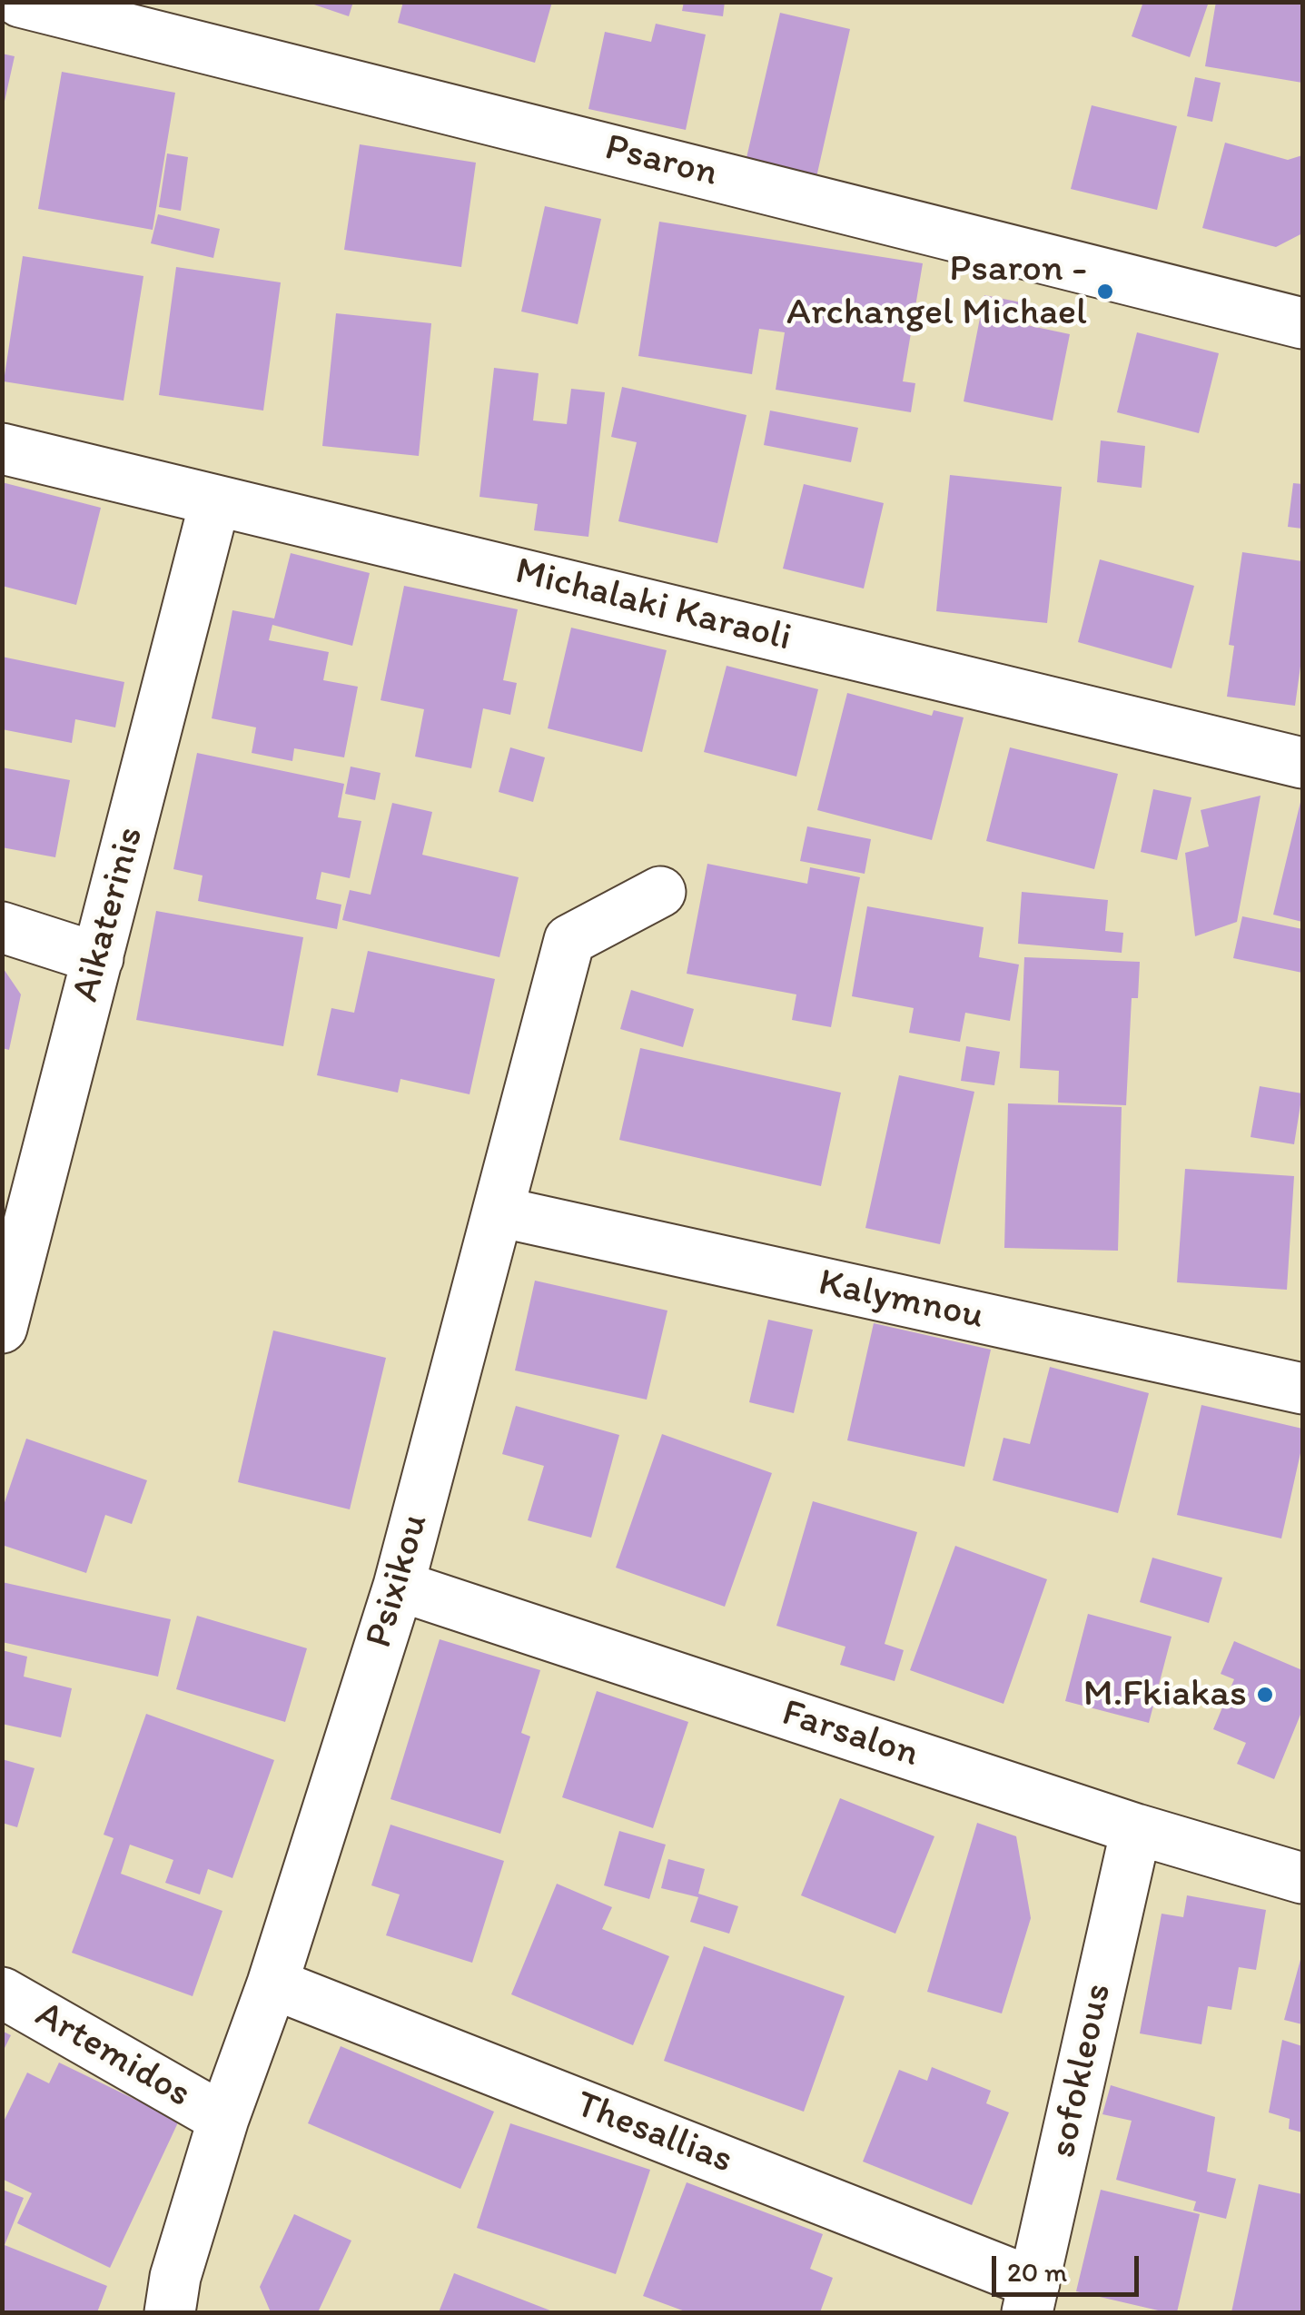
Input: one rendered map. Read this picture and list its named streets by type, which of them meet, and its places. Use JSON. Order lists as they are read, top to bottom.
{
  "streets": {
    "street": [
      "Psaron",
      "Michalaki Karaoli",
      "Aikaterinis",
      "Kalymnou",
      "Psixikou",
      "Farsalon",
      "Artemidos",
      "sofokleous",
      "Thesallias"
    ]
  },
  "crossings": [
    ["Michalaki Karaoli", "Aikaterinis"],
    ["Kalymnou", "Psixikou"],
    ["Psixikou", "Farsalon"],
    ["Psixikou", "Artemidos"],
    ["Psixikou", "Thesallias"],
    ["Farsalon", "sofokleous"],
    ["sofokleous", "Thesallias"]
  ],
  "places": ["Psaron - Archangel Michael", "M.Fkiakas"],
  "scale_bar": "20 m"
}
